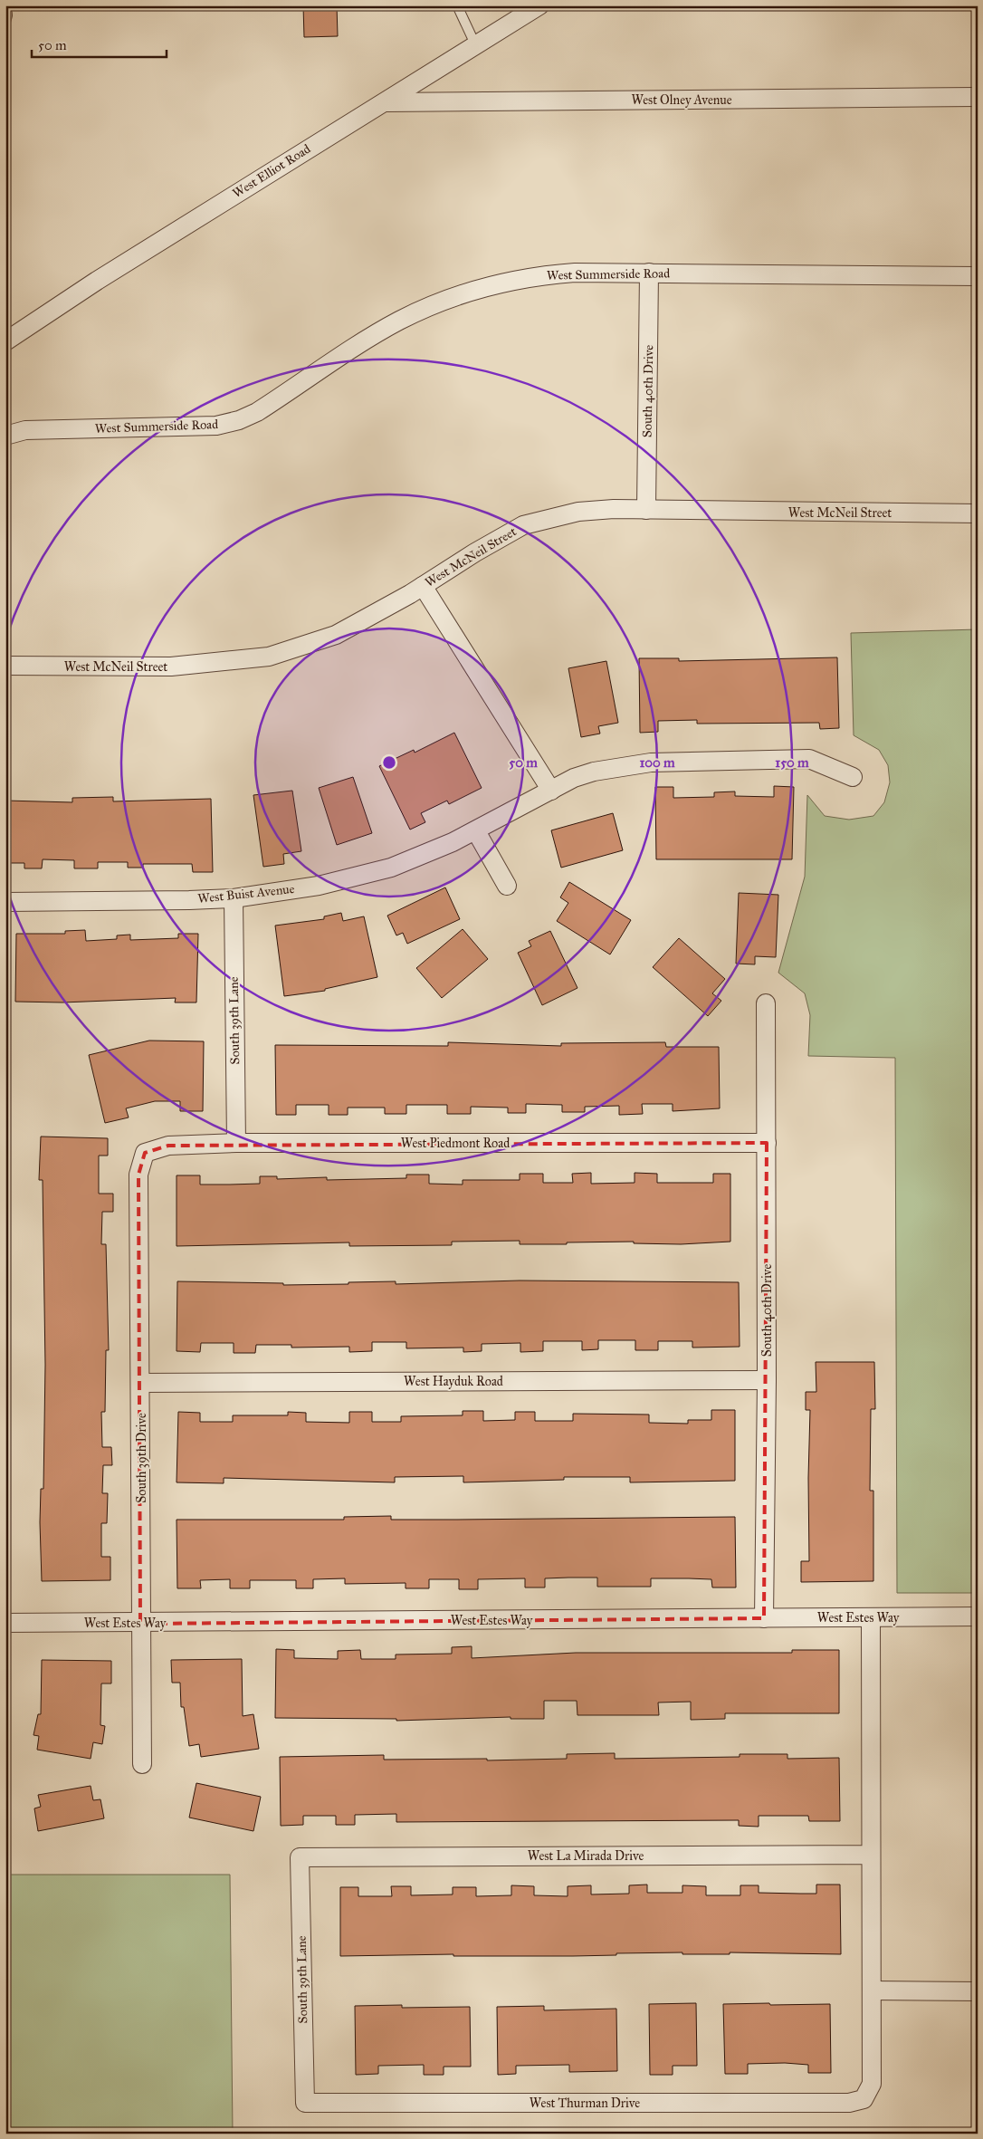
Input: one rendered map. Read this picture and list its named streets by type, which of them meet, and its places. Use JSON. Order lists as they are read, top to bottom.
{
  "streets": {
    "street": [
      "West Olney Avenue",
      "West Elliot Road",
      "West Summerside Road",
      "South 40th Drive",
      "West McNeil Street",
      "West Buist Avenue",
      "South 39th Lane",
      "West Piedmont Road",
      "West Hayduk Road",
      "South 39th Drive",
      "West Estes Way",
      "West La Mirada Drive",
      "West Thurman Drive"
    ]
  },
  "crossings": [
    ["West Olney Avenue", "West Elliot Road"],
    ["West Summerside Road", "South 40th Drive"],
    ["South 40th Drive", "West McNeil Street"],
    ["South 40th Drive", "West Piedmont Road"],
    ["South 40th Drive", "West Hayduk Road"],
    ["South 40th Drive", "West Estes Way"],
    ["West Buist Avenue", "South 39th Lane"],
    ["South 39th Lane", "West Piedmont Road"],
    ["South 39th Lane", "West La Mirada Drive"],
    ["South 39th Lane", "West Thurman Drive"],
    ["West Piedmont Road", "South 39th Drive"],
    ["West Hayduk Road", "South 39th Drive"],
    ["South 39th Drive", "West Estes Way"]
  ],
  "scale_bar": "50 m",
  "rings": ["50 m", "100 m", "150 m"]
}
